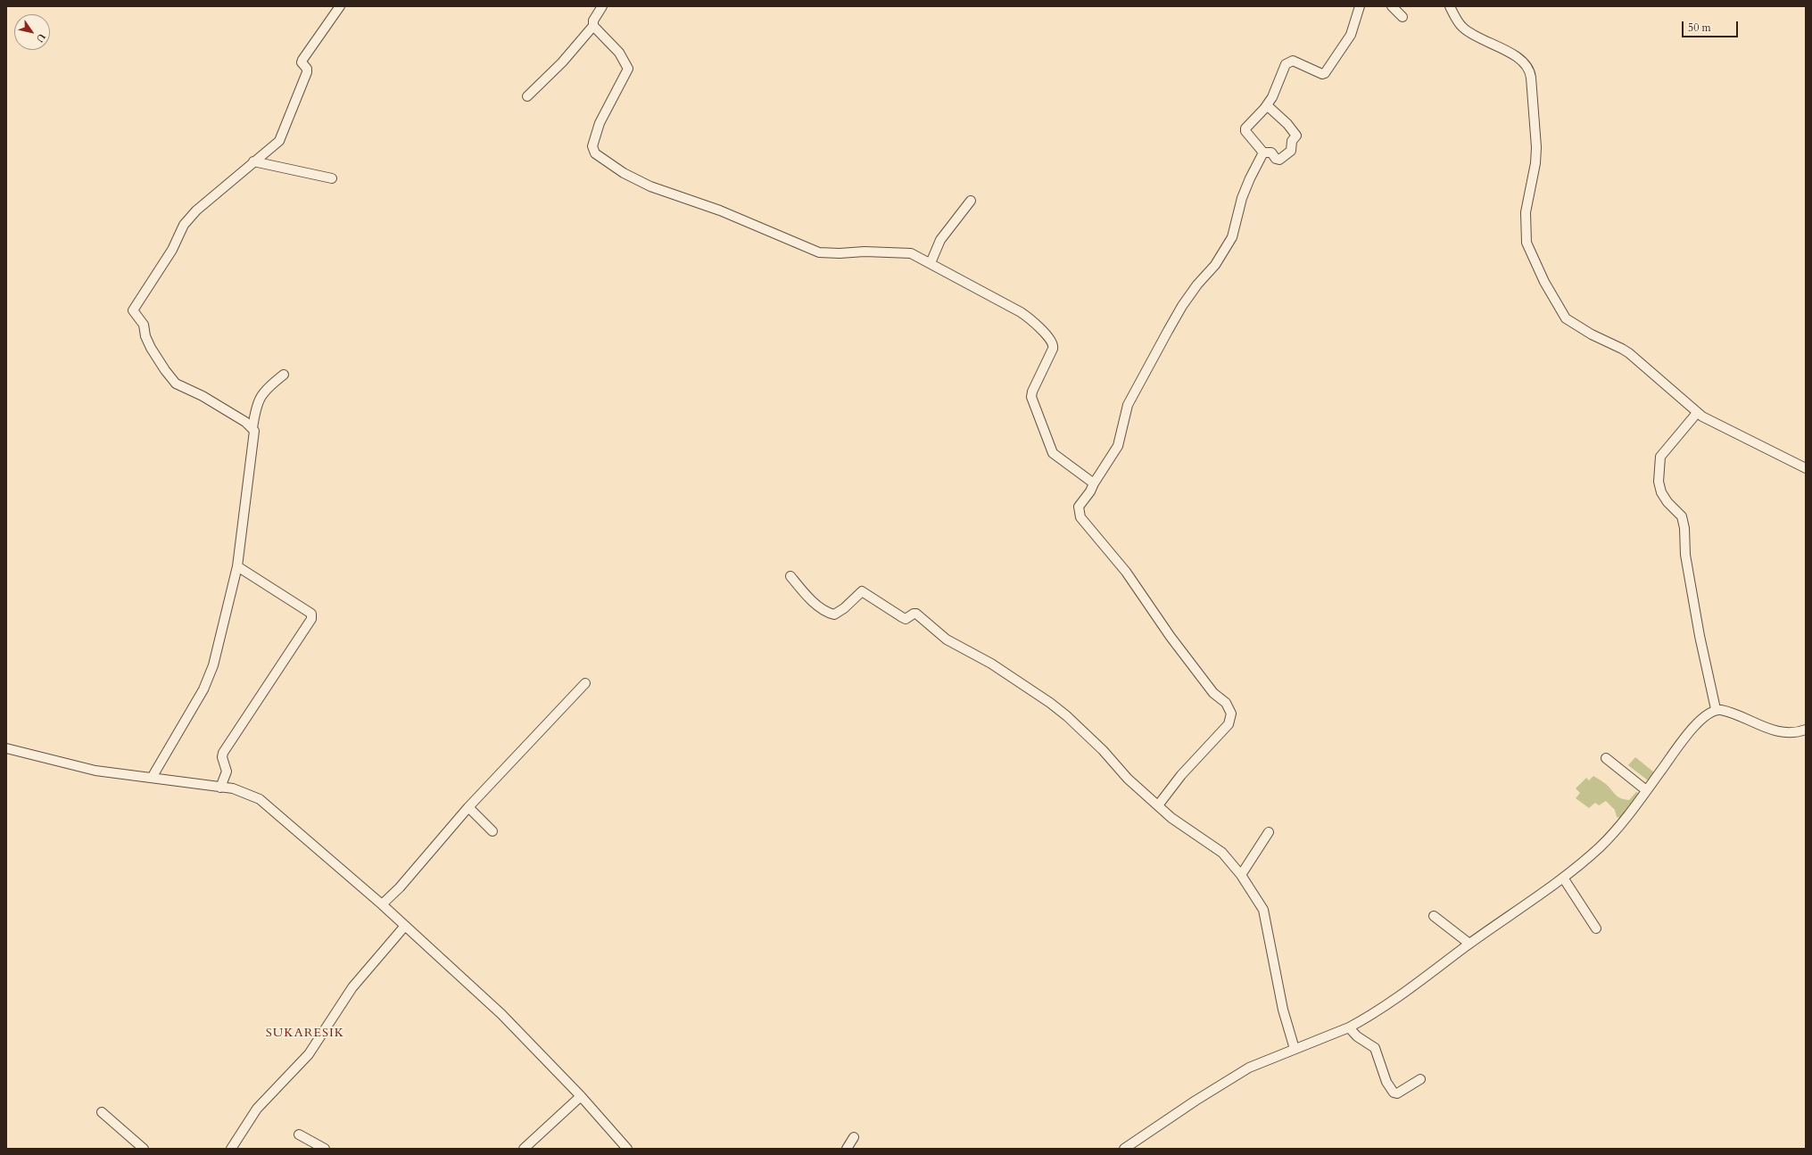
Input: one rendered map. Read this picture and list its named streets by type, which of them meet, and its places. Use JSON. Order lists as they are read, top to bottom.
{
  "districts": ["SUKARESIK"],
  "scale_bar": "50 m",
  "north": "bottom right"
}
